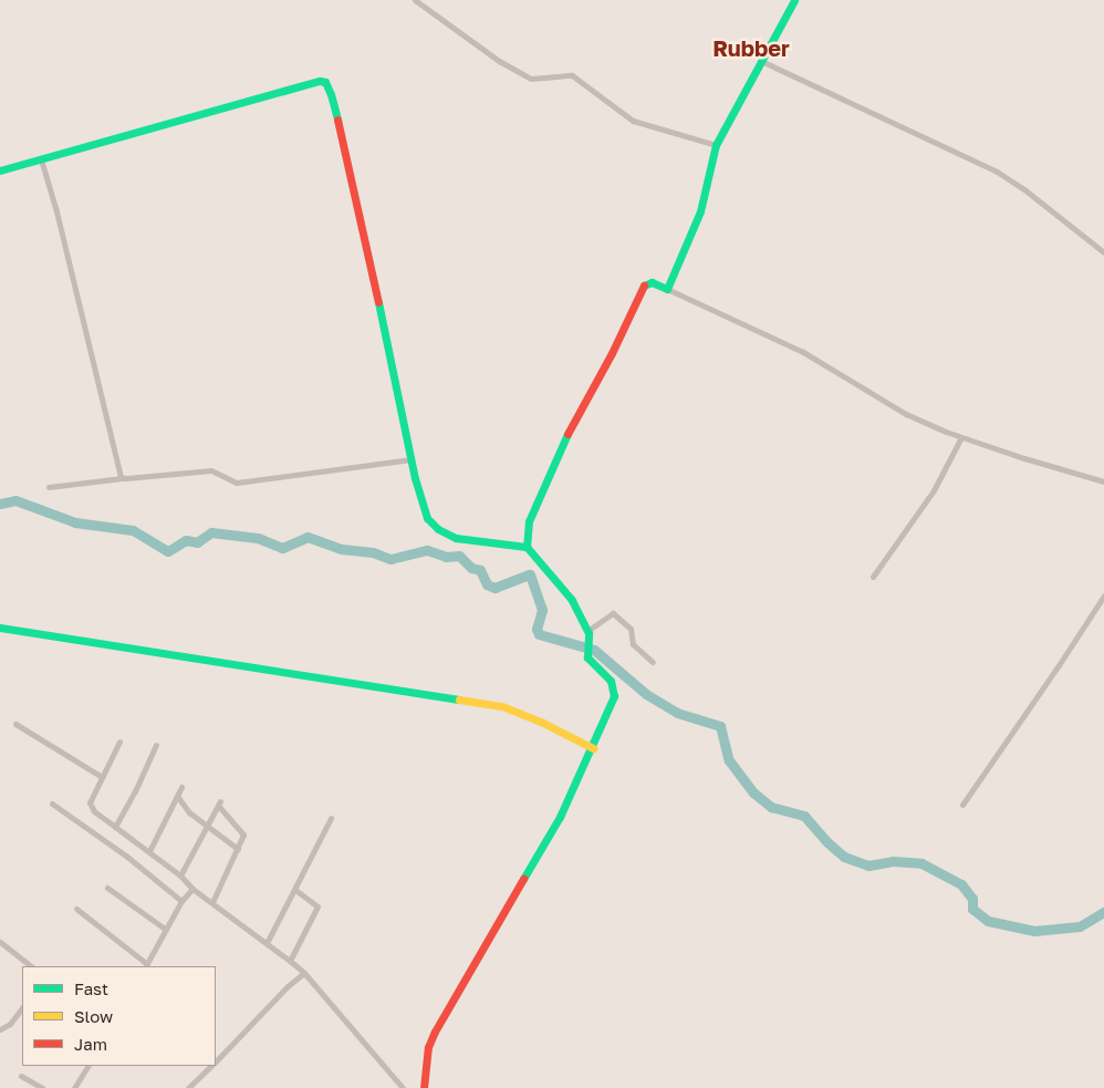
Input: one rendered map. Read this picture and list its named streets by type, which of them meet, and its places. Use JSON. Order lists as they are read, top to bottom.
{
  "districts": ["Rubber"],
  "legend": ["Fast", "Slow", "Jam"]
}
